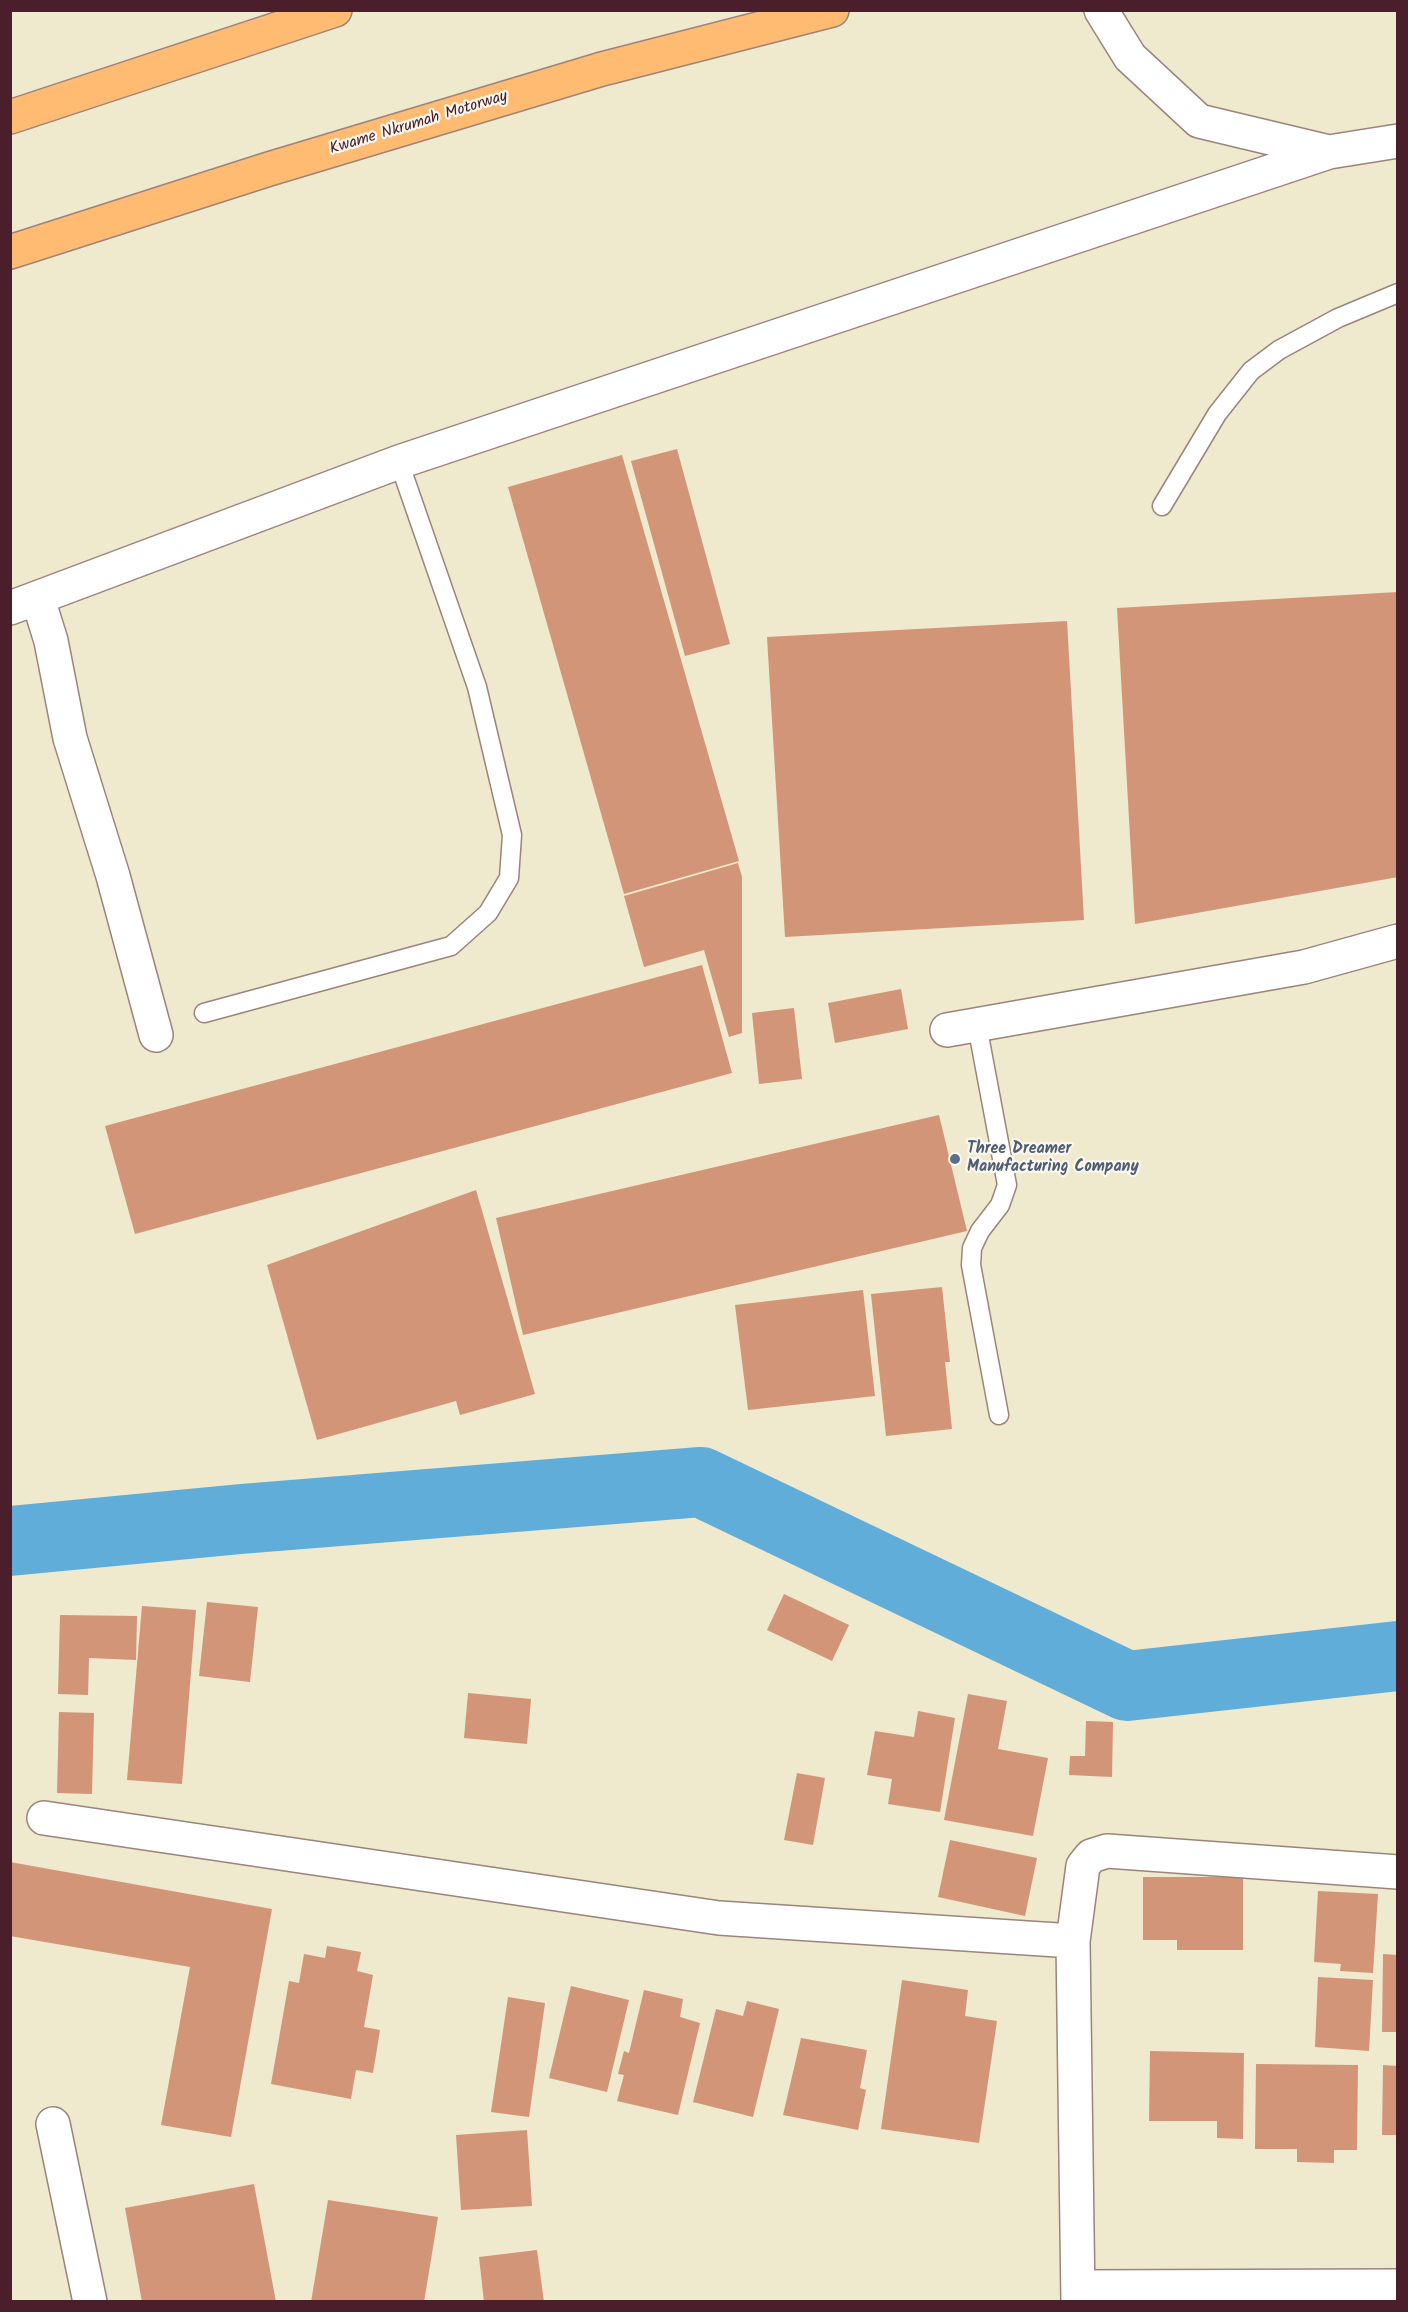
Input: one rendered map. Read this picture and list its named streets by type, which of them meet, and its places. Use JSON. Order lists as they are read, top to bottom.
{
  "streets": {
    "highway": ["Kwame Nkrumah Motorway"]
  },
  "places": ["Three Dreamer Manufacturing Company"]
}
